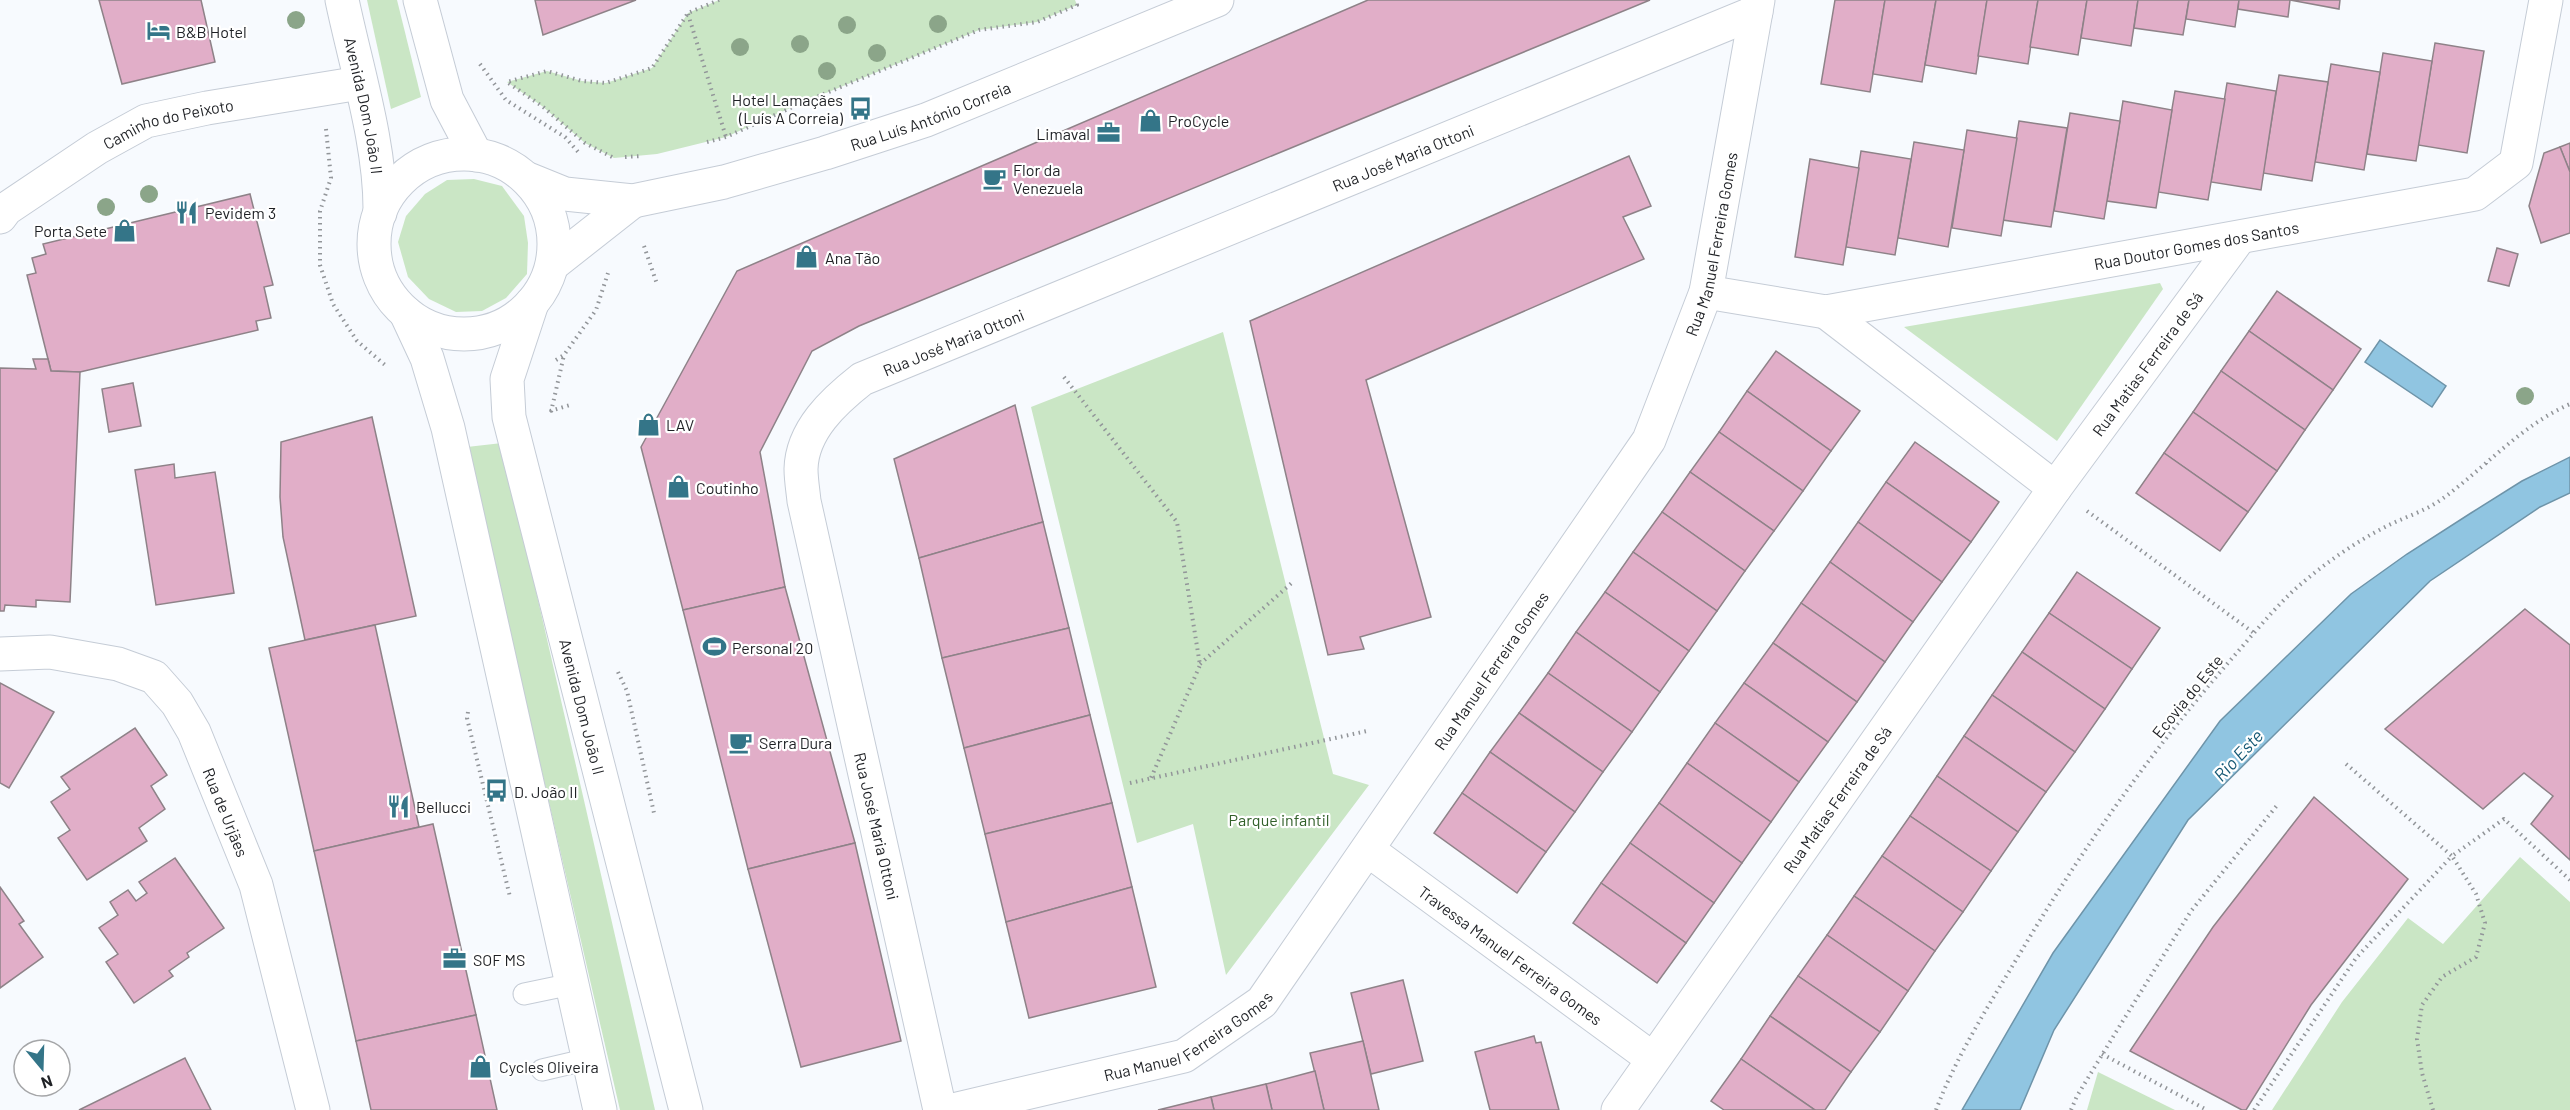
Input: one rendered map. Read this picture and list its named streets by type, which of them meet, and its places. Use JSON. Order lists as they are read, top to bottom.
{
  "streets": {
    "street": [
      "Avenida Dom João II",
      "Rua Luís António Correia",
      "Caminho do Peixoto",
      "Rua José Maria Ottoni",
      "Rua Manuel Ferreira Gomes",
      "Rua Doutor Gomes dos Santos",
      "Rua Matias Ferreira de Sá",
      "Rua de Urjães",
      "Travessa Manuel Ferreira Gomes"
    ],
    "path": ["Ecovia do Este"]
  },
  "crossings": [
    ["Avenida Dom João II", "Rua Luís António Correia"],
    ["Avenida Dom João II", "Caminho do Peixoto"],
    ["Rua José Maria Ottoni", "Rua Manuel Ferreira Gomes"],
    ["Rua Manuel Ferreira Gomes", "Rua Doutor Gomes dos Santos"],
    ["Rua Manuel Ferreira Gomes", "Travessa Manuel Ferreira Gomes"],
    ["Rua Doutor Gomes dos Santos", "Rua Matias Ferreira de Sá"],
    ["Rua Matias Ferreira de Sá", "Travessa Manuel Ferreira Gomes"]
  ],
  "water": ["Rio Este"],
  "parks": ["Parque infantil"],
  "places": {
    "hotel": ["B&B Hotel"],
    "bus stop": ["Hotel Lamaçães (Luís A Correia)", "D. João II"],
    "shop": [
      "ProCycle",
      "Porta Sete",
      "Ana Tão",
      "LAV",
      "Coutinho",
      "Cycles Oliveira"
    ],
    "office": ["Limaval", "SOF MS"],
    "cafe": ["Flor da Venezuela", "Serra Dura"],
    "restaurant": ["Pevidem 3", "Bellucci"],
    "sports": ["Personal 20"]
  },
  "north": "bottom"
}
